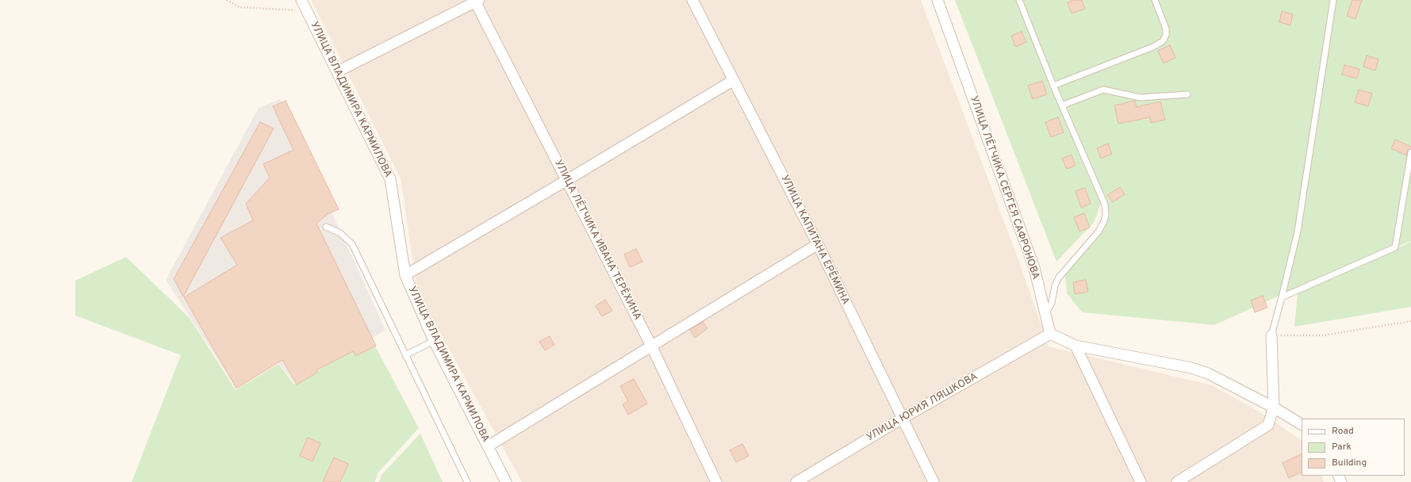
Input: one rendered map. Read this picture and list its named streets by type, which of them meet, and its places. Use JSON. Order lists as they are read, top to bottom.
{
  "streets": {
    "street": [
      "УЛИЦА ВЛАДИМИРА КАРМИЛОВА",
      "УЛИЦА ЛЁТЧИКА СЕРГЕЯ САФРОНОВА",
      "УЛИЦА ЛЁТЧИКА ИВАНА ТЕРЁХИНА",
      "УЛИЦА КАПИТАНА ЕРЁМИНА",
      "УЛИЦА ЮРИЯ ЛЯШКОВА"
    ]
  },
  "crossings": [
    ["УЛИЦА ЛЁТЧИКА СЕРГЕЯ САФРОНОВА", "УЛИЦА ЮРИЯ ЛЯШКОВА"],
    ["УЛИЦА КАПИТАНА ЕРЁМИНА", "УЛИЦА ЮРИЯ ЛЯШКОВА"]
  ],
  "legend": ["Road", "Park", "Building"]
}
